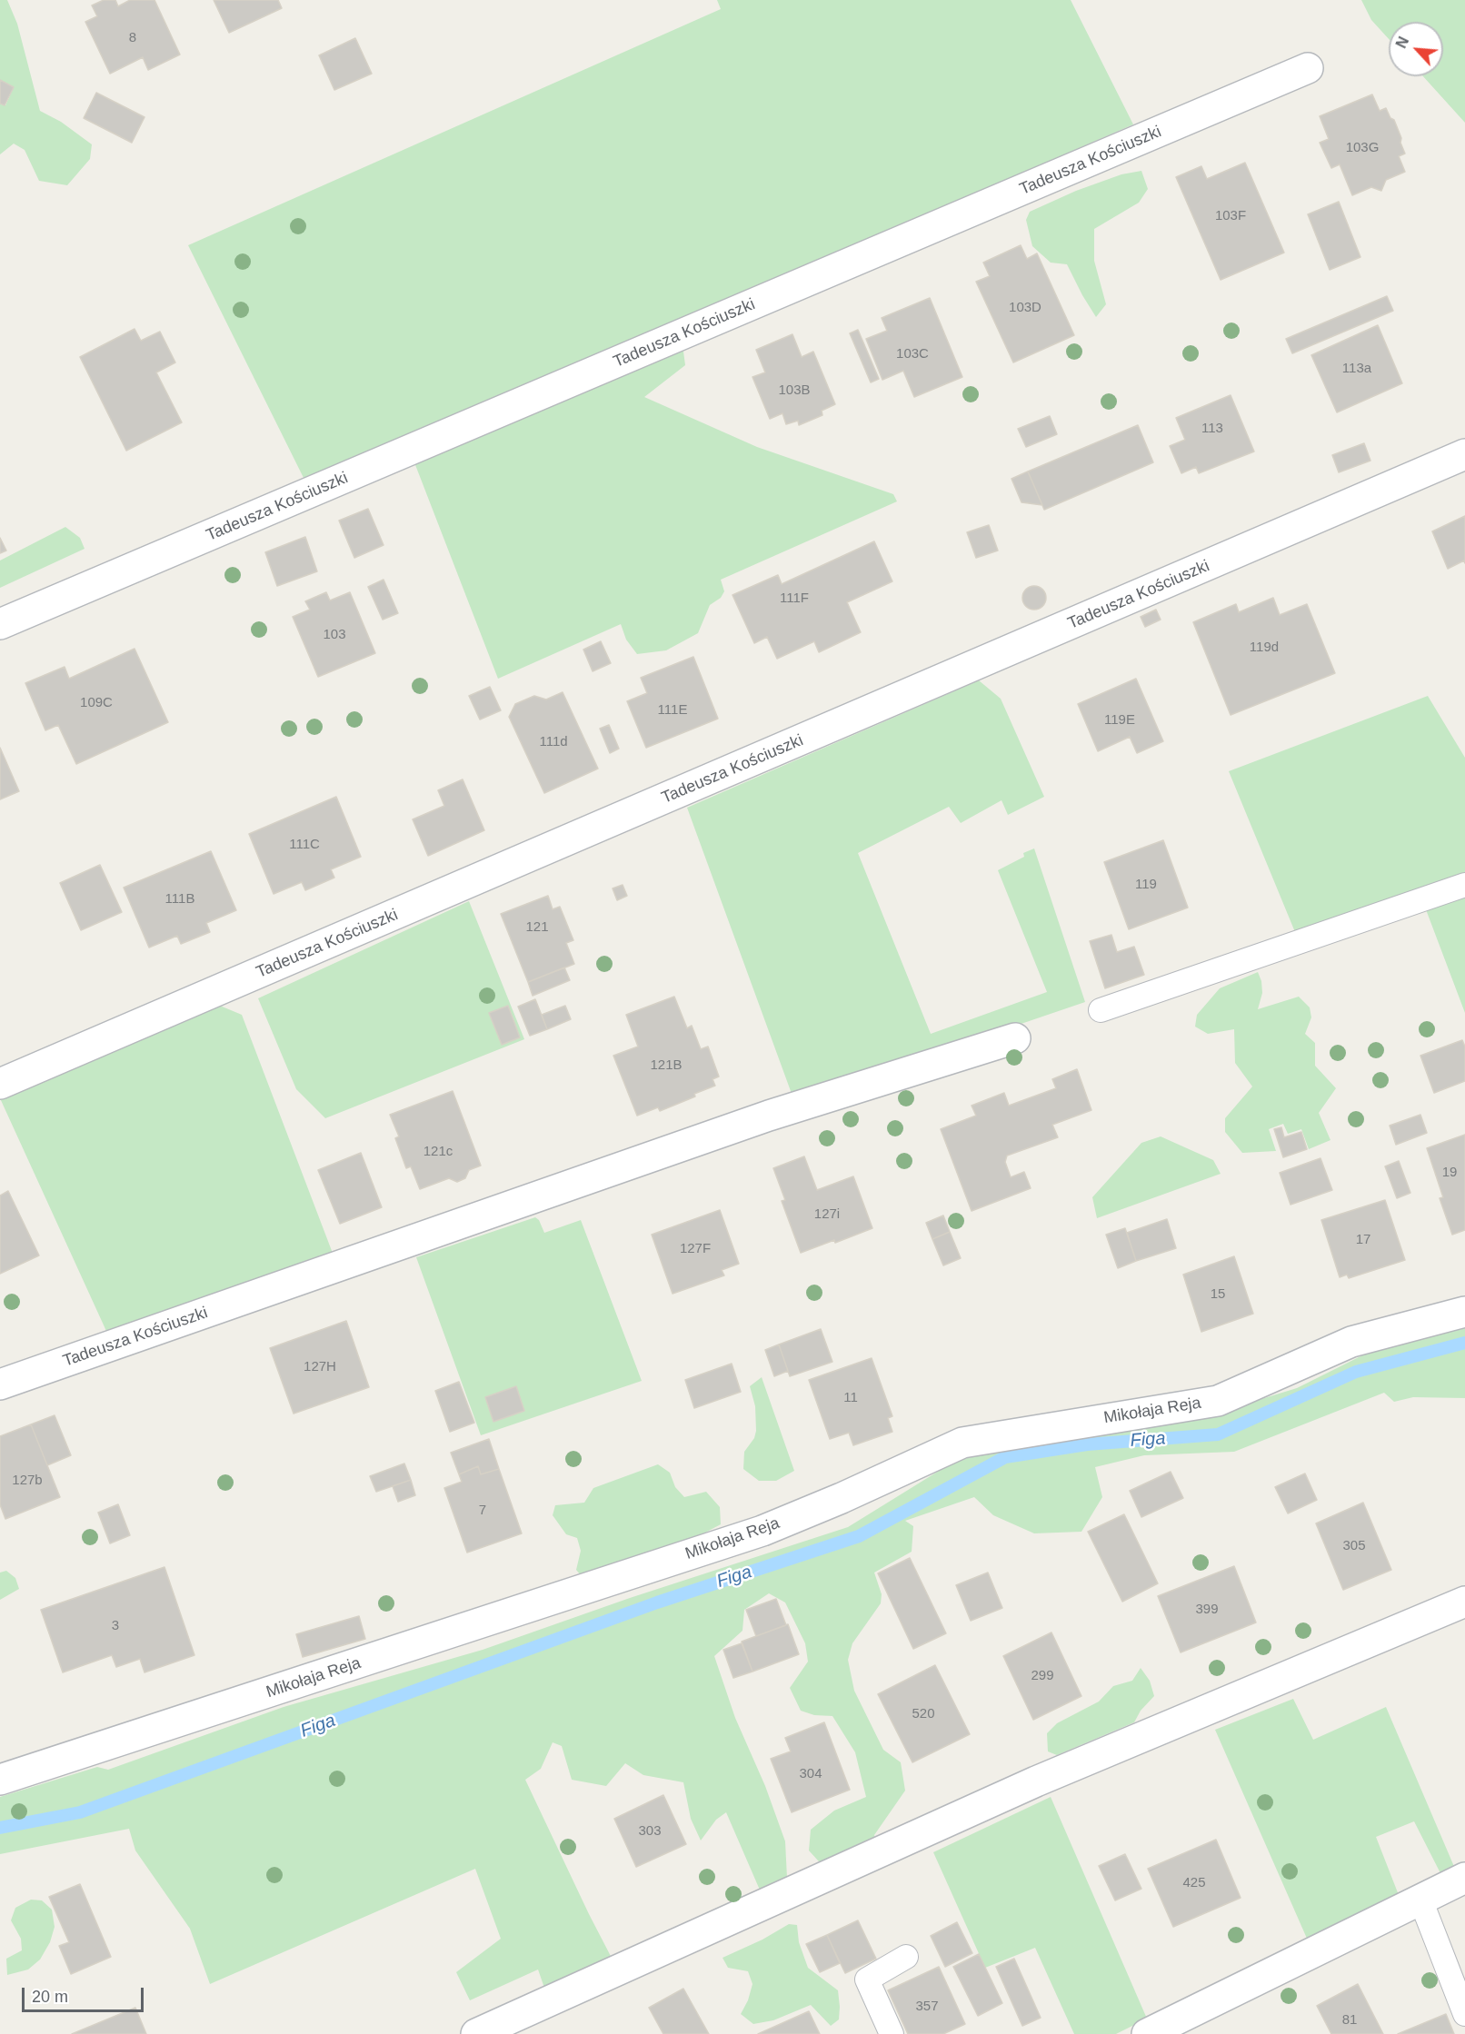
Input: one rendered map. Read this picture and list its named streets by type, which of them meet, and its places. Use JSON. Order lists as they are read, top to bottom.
{
  "streets": {
    "street": ["Tadeusza Kościuszki", "Mikołaja Reja"]
  },
  "water": ["Figa"],
  "house_numbers": [
    "8",
    "103G",
    "103F",
    "103D",
    "103C",
    "113a",
    "103B",
    "113",
    "111F",
    "103",
    "119d",
    "109C",
    "111E",
    "119E",
    "111d",
    "111C",
    "119",
    "111B",
    "121",
    "121B",
    "121c",
    "19",
    "127i",
    "17",
    "127F",
    "15",
    "127H",
    "11",
    "127b",
    "7",
    "305",
    "399",
    "3",
    "299",
    "520",
    "304",
    "303",
    "425",
    "357",
    "81"
  ],
  "scale_bar": "20 m",
  "north": "top left"
}
